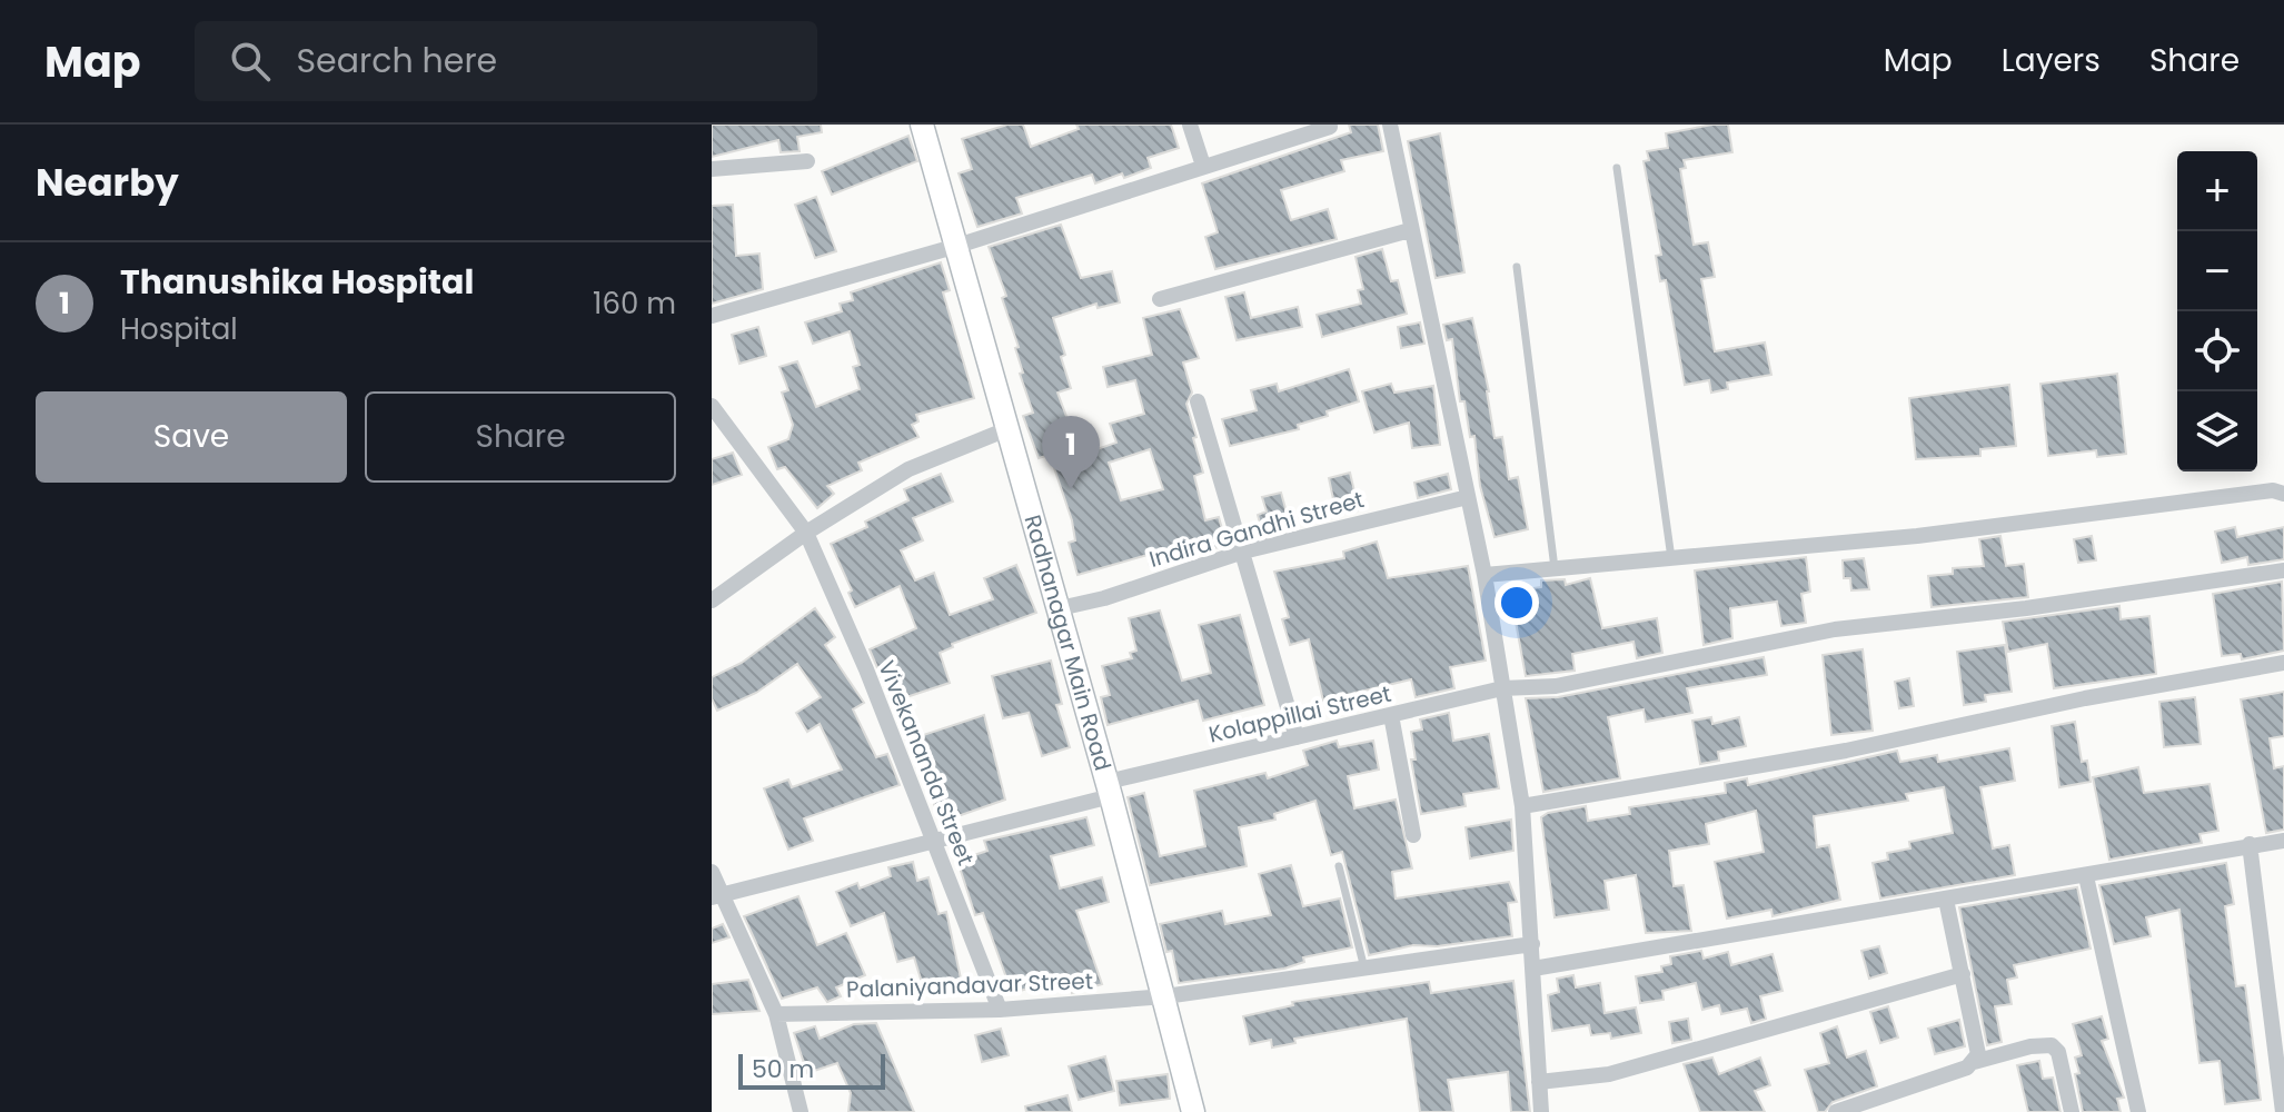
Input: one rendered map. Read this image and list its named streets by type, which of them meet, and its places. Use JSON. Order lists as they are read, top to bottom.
{
  "streets": {
    "street": [
      "Indira Gandhi Street",
      "Radhanagar Main Road",
      "Kolappillai Street",
      "Vivekananda Street",
      "Palaniyandavar Street"
    ]
  },
  "crossings": [
    ["Indira Gandhi Street", "Radhanagar Main Road"],
    ["Radhanagar Main Road", "Kolappillai Street"],
    ["Radhanagar Main Road", "Palaniyandavar Street"],
    ["Kolappillai Street", "Vivekananda Street"],
    ["Vivekananda Street", "Palaniyandavar Street"]
  ],
  "scale_bar": "50 m",
  "page": {
    "header": "Map",
    "search": "Search here",
    "nav": ["Map", "Layers", "Share"],
    "heading": "Nearby",
    "map_buttons": ["+", "−"],
    "list": [
      {
        "mark": "1",
        "name": "Thanushika Hospital",
        "note": "Hospital",
        "value": "160 m"
      }
    ],
    "buttons": ["Save", "Share"],
    "pins": "1",
    "scale": "50 m"
  }
}
